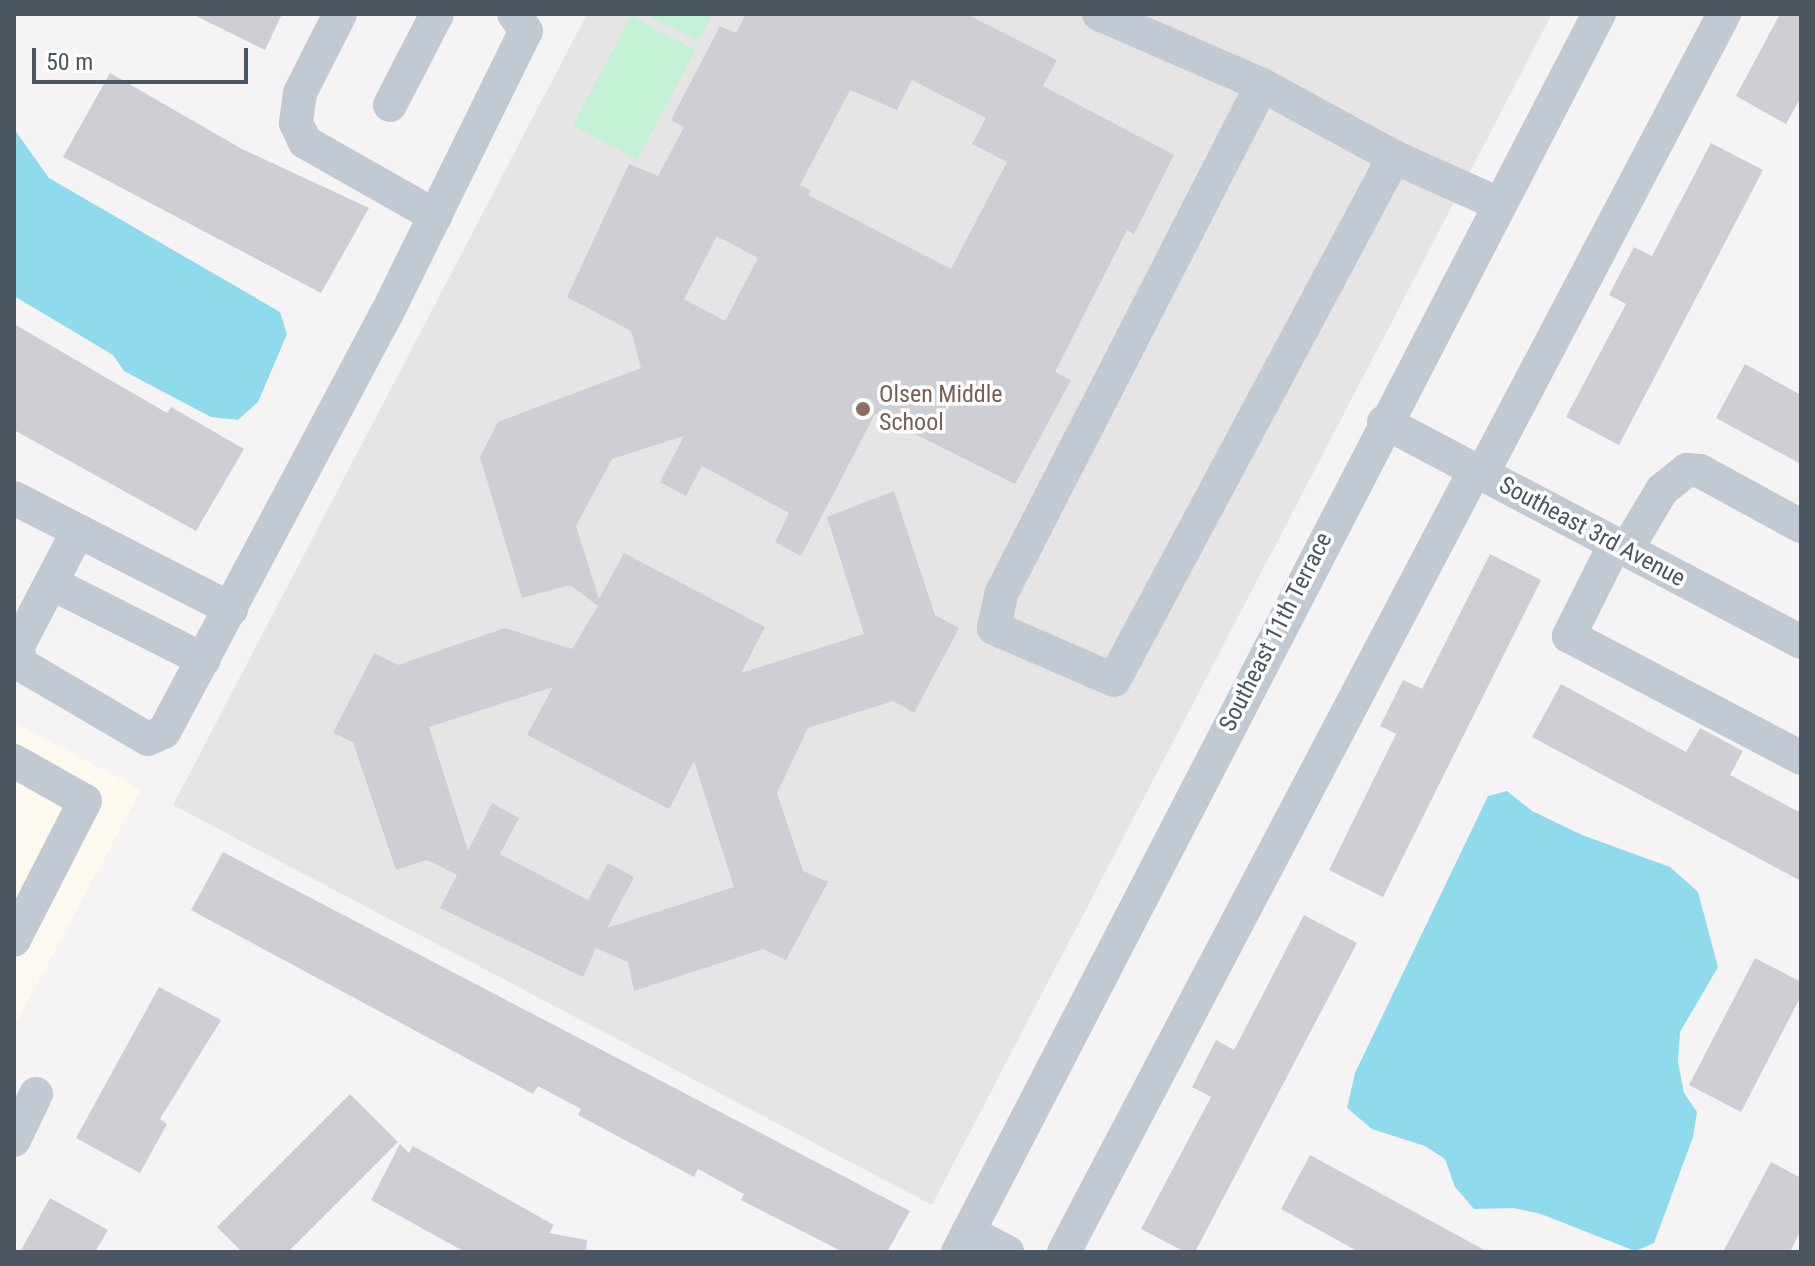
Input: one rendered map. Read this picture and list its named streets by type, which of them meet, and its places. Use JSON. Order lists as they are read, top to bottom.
{
  "streets": {
    "street": ["Southeast 3rd Avenue", "Southeast 11th Terrace"]
  },
  "crossings": [
    ["Southeast 3rd Avenue", "Southeast 11th Terrace"]
  ],
  "places": ["Olsen Middle School"],
  "scale_bar": "50 m"
}
